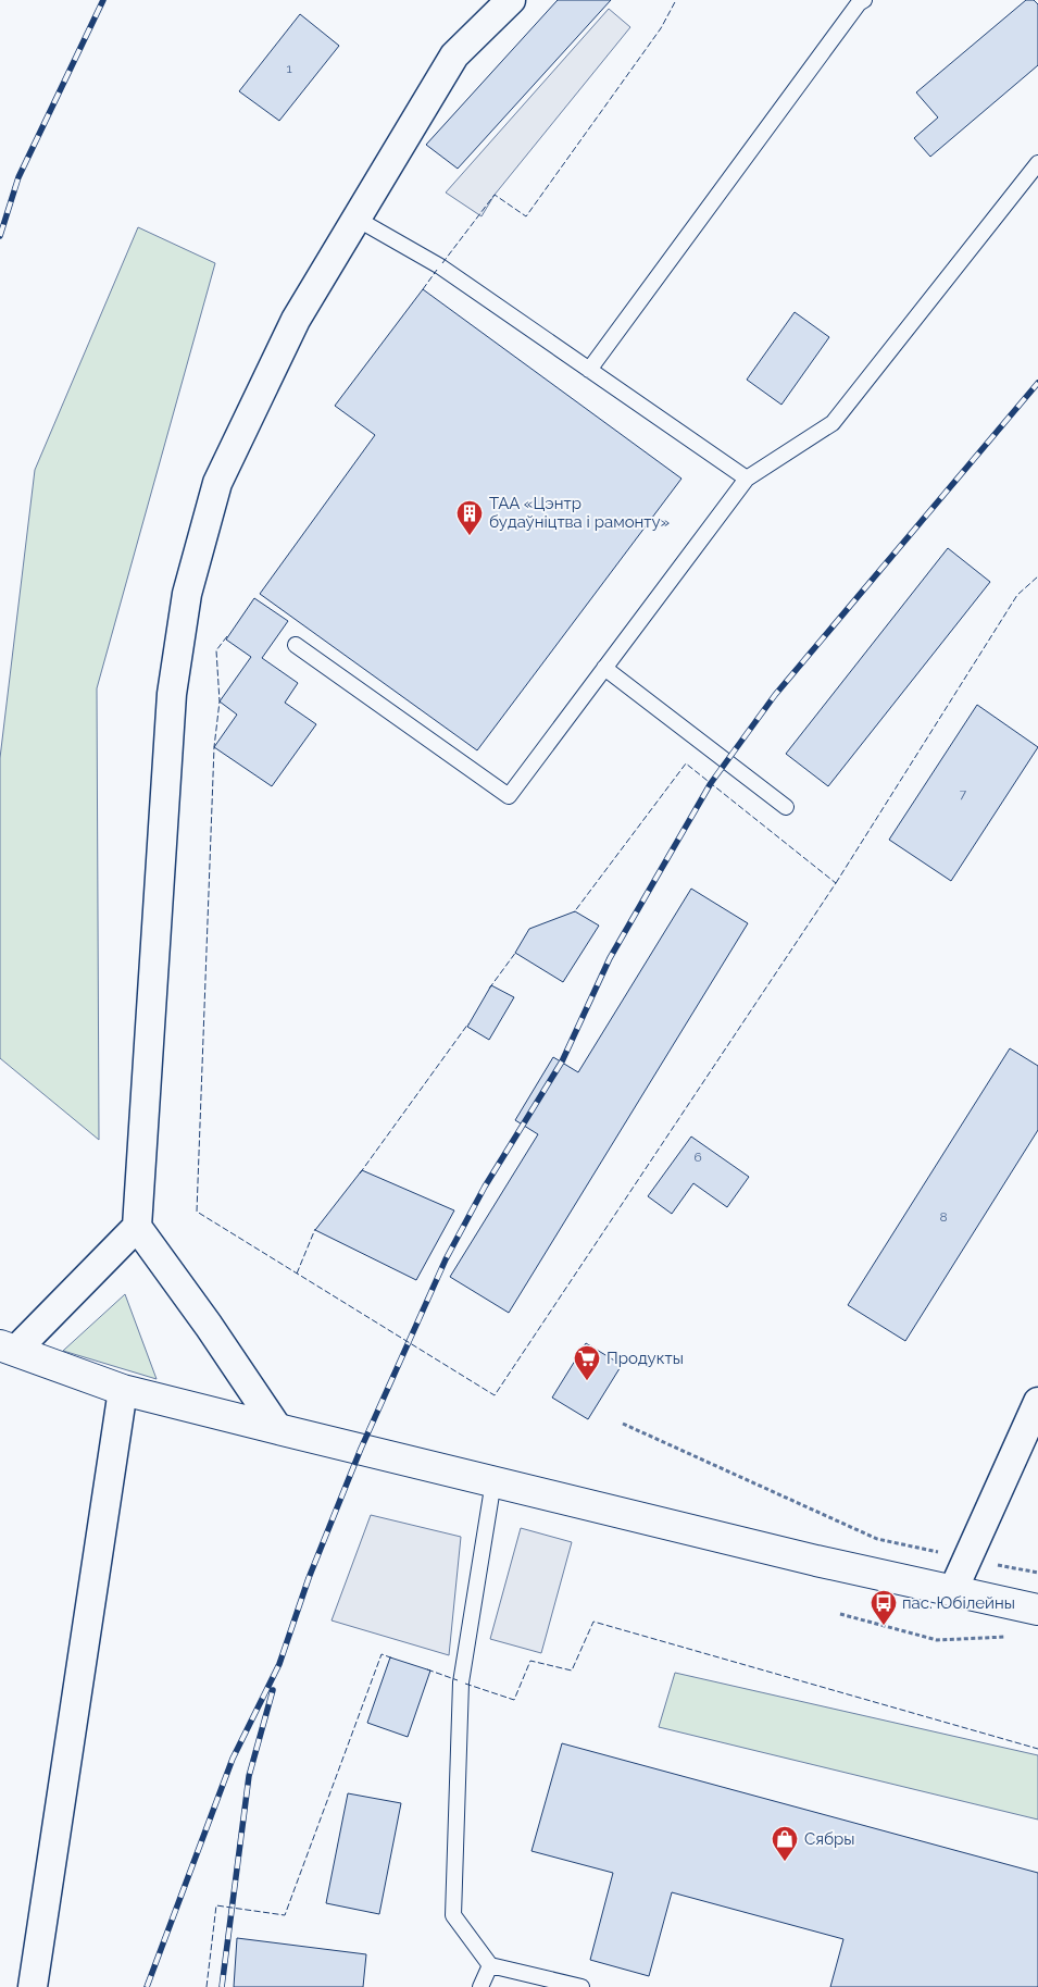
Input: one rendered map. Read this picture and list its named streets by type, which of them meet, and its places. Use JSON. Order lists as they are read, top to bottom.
{
  "places": {
    "building": ["ТАА «Цэнтр будаўніцтва і рамонту»"],
    "supermarket": ["Продукты"],
    "bus stop": ["пас. Юбілейны"],
    "shop": ["Сябры"]
  },
  "house_numbers": [
    "1",
    "7",
    "6",
    "8"
  ]
}
